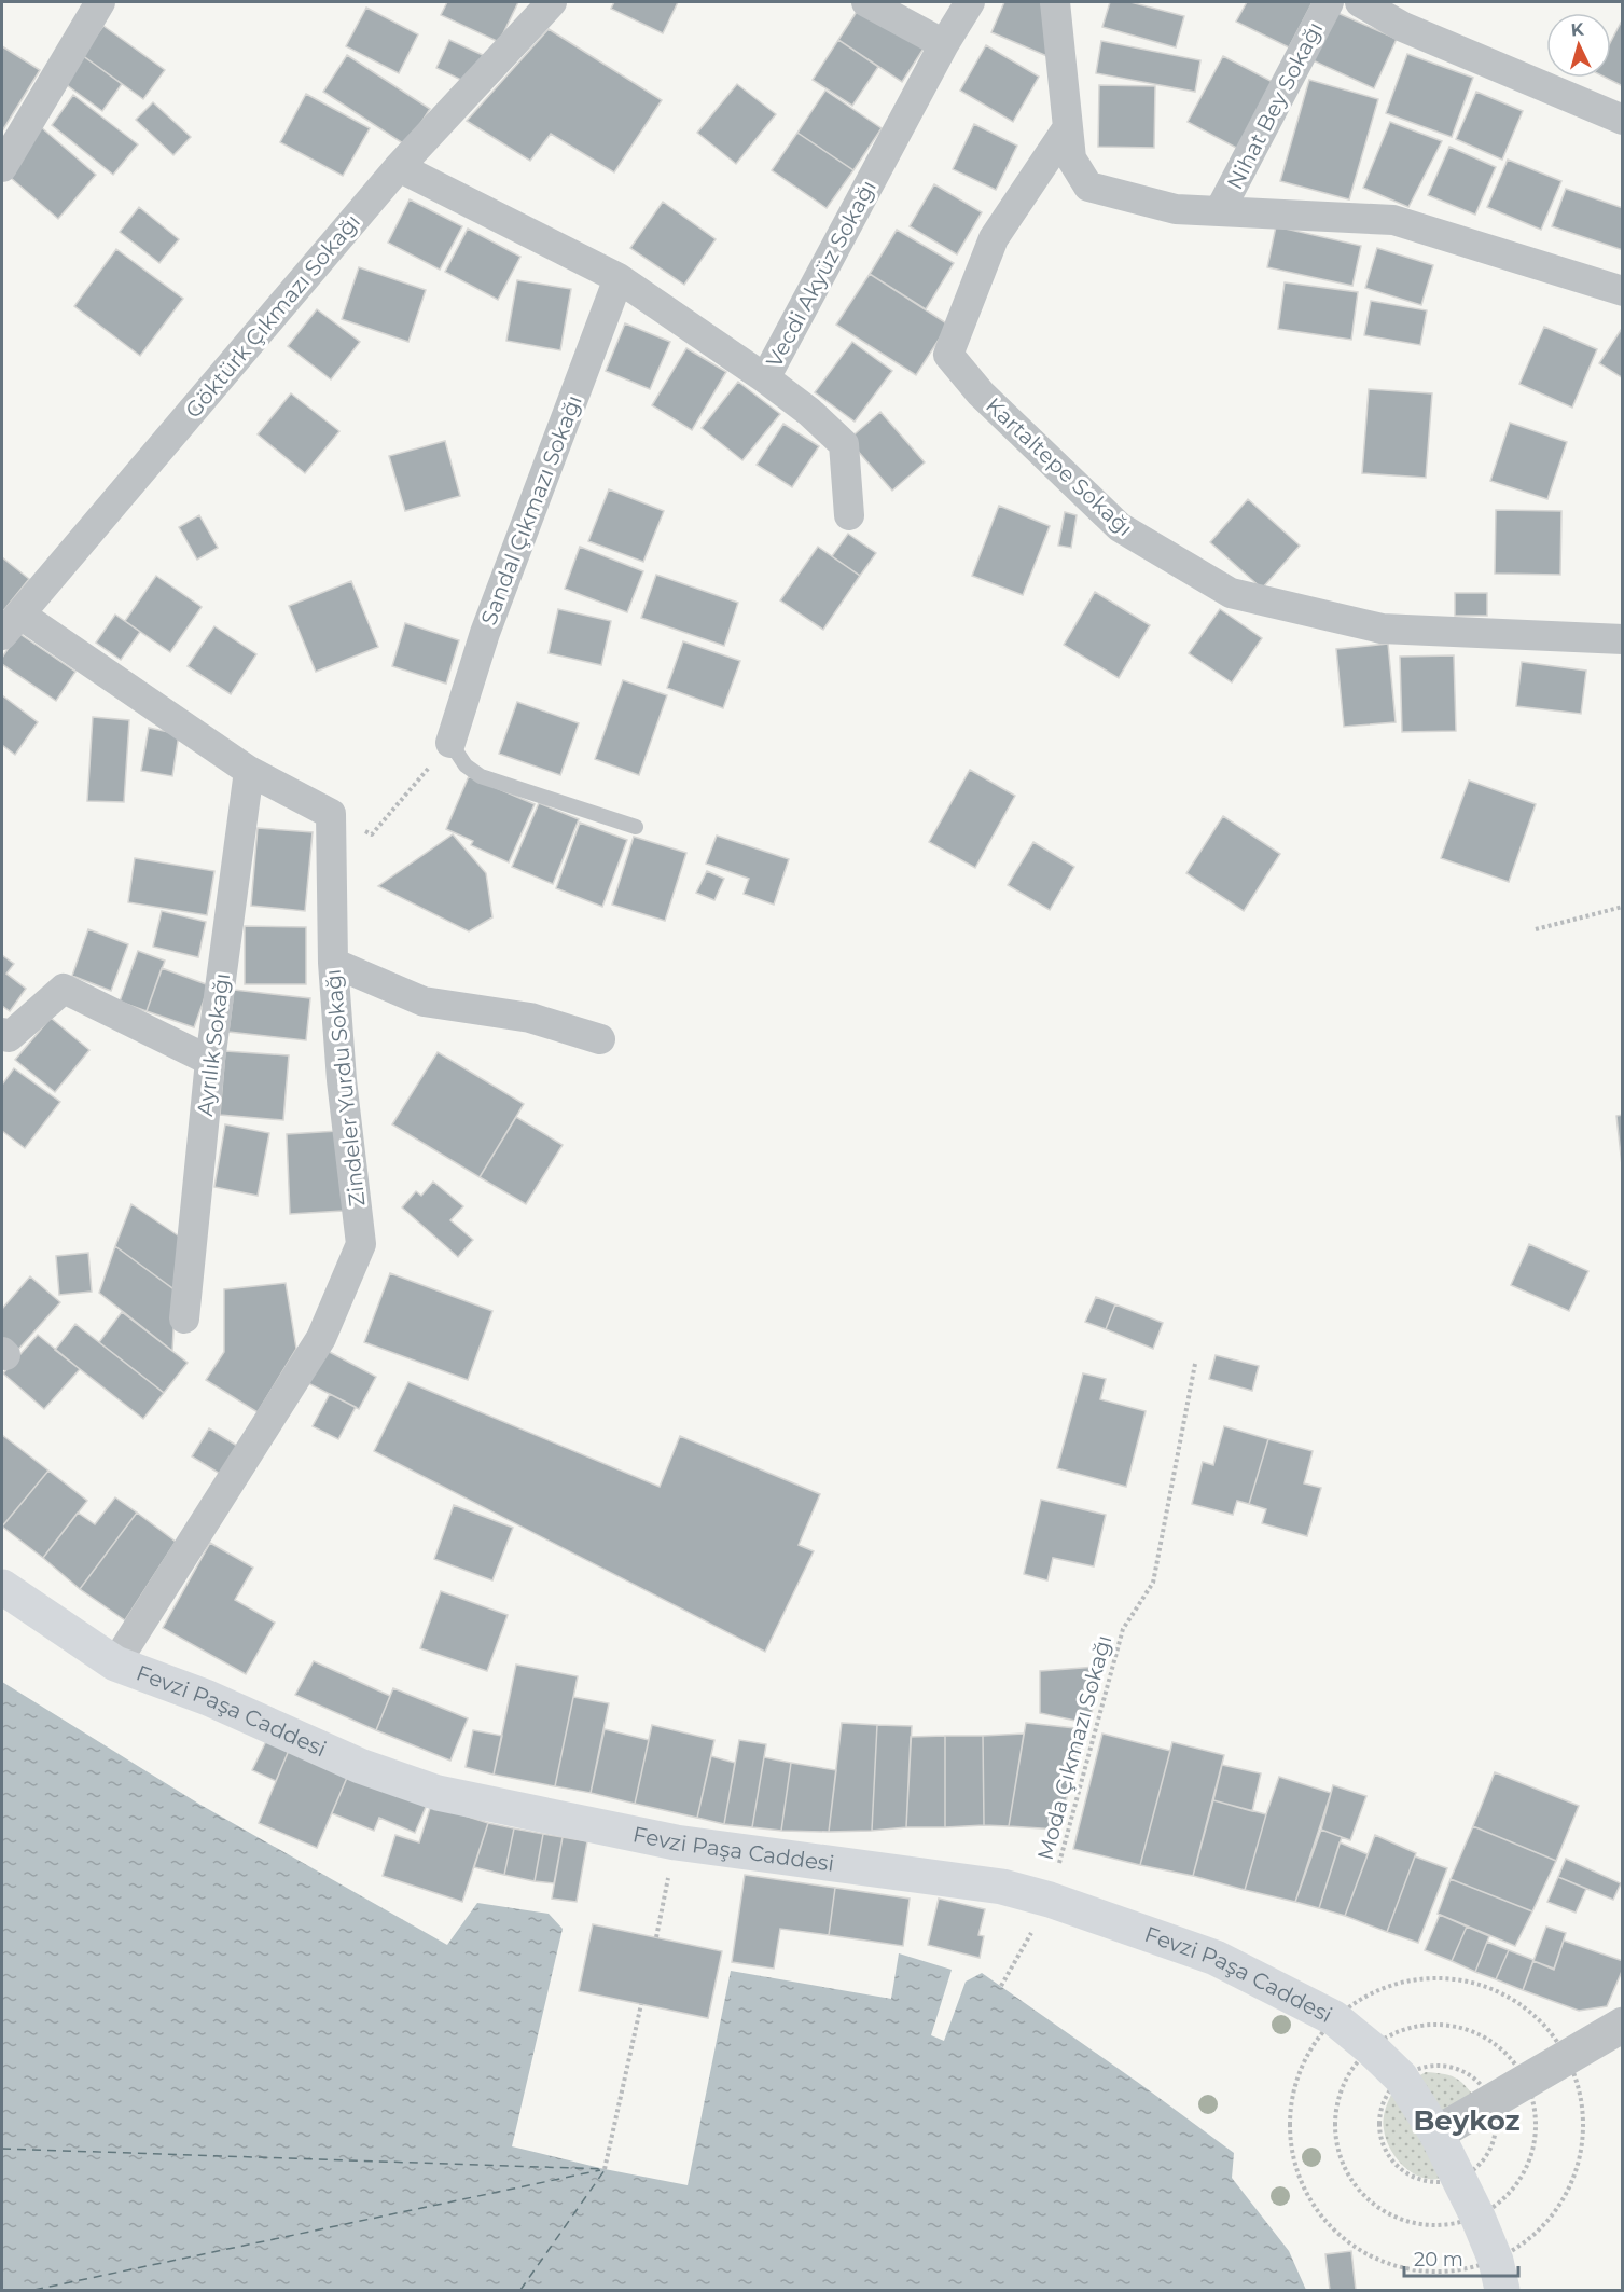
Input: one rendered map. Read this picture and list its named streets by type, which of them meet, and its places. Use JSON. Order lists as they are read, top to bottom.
{
  "streets": {
    "main road": ["Fevzi Paşa Caddesi"],
    "street": [
      "Nihat Bey Sokağı",
      "Vecdi Akyüz Sokağı",
      "Göktürk Çıkmazı Sokağı",
      "Kartaltepe Sokağı",
      "Sandal Çıkmazı Sokağı",
      "Ayrılık Sokağı",
      "Zindeler Yurdu Sokağı"
    ],
    "path": ["Moda Çıkmazı Sokağı"]
  },
  "crossings": [
    ["Vecdi Akyüz Sokağı", "Göktürk Çıkmazı Sokağı"],
    ["Vecdi Akyüz Sokağı", "Sandal Çıkmazı Sokağı"],
    ["Zindeler Yurdu Sokağı", "Fevzi Paşa Caddesi"],
    ["Fevzi Paşa Caddesi", "Moda Çıkmazı Sokağı"]
  ],
  "districts": ["Beykoz"],
  "scale_bar": "20 m",
  "north": "top"
}
